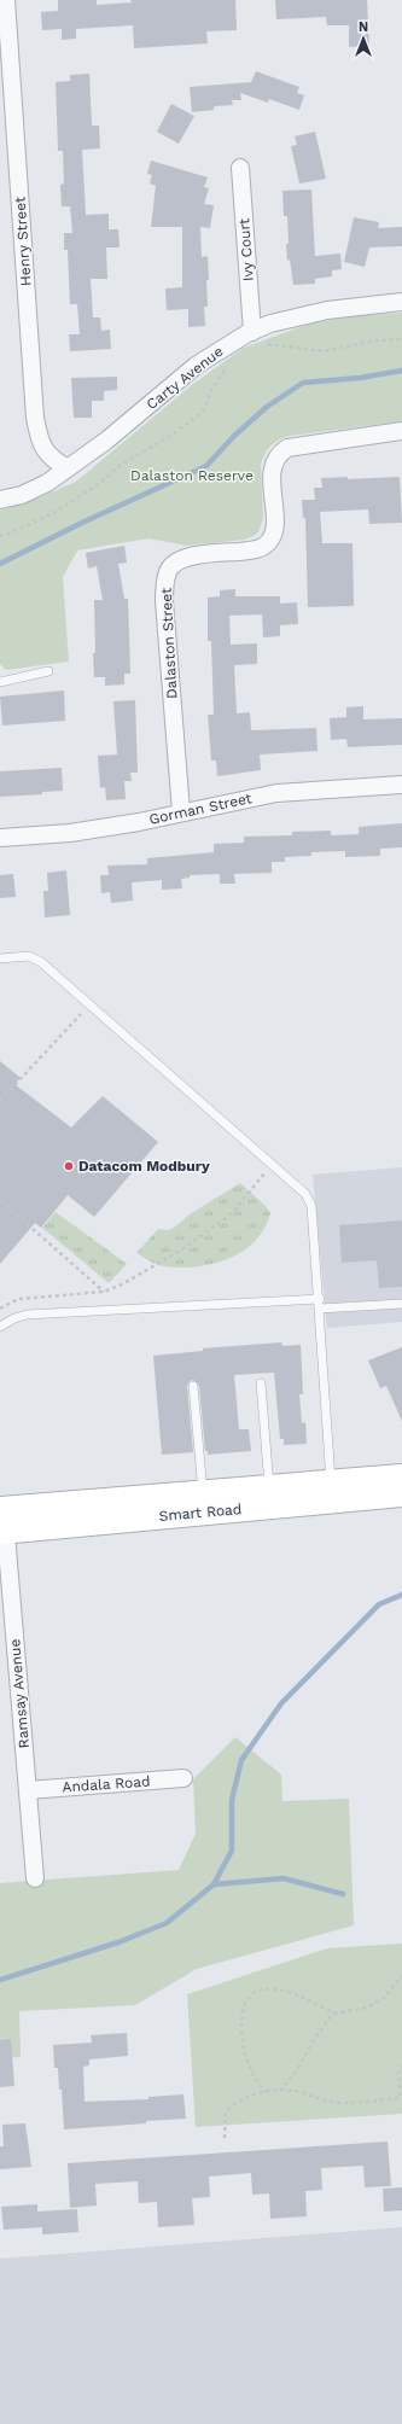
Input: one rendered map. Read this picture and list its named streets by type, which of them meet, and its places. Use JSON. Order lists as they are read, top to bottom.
{
  "streets": {
    "main road": ["Smart Road"],
    "street": [
      "Henry Street",
      "Ivy Court",
      "Carty Avenue",
      "Dalaston Street",
      "Gorman Street",
      "Ramsay Avenue",
      "Andala Road"
    ]
  },
  "crossings": [
    ["Henry Street", "Carty Avenue"],
    ["Ivy Court", "Carty Avenue"],
    ["Dalaston Street", "Gorman Street"],
    ["Smart Road", "Ramsay Avenue"],
    ["Ramsay Avenue", "Andala Road"]
  ],
  "parks": ["Dalaston Reserve"],
  "places": ["Datacom Modbury"],
  "north": "top"
}
